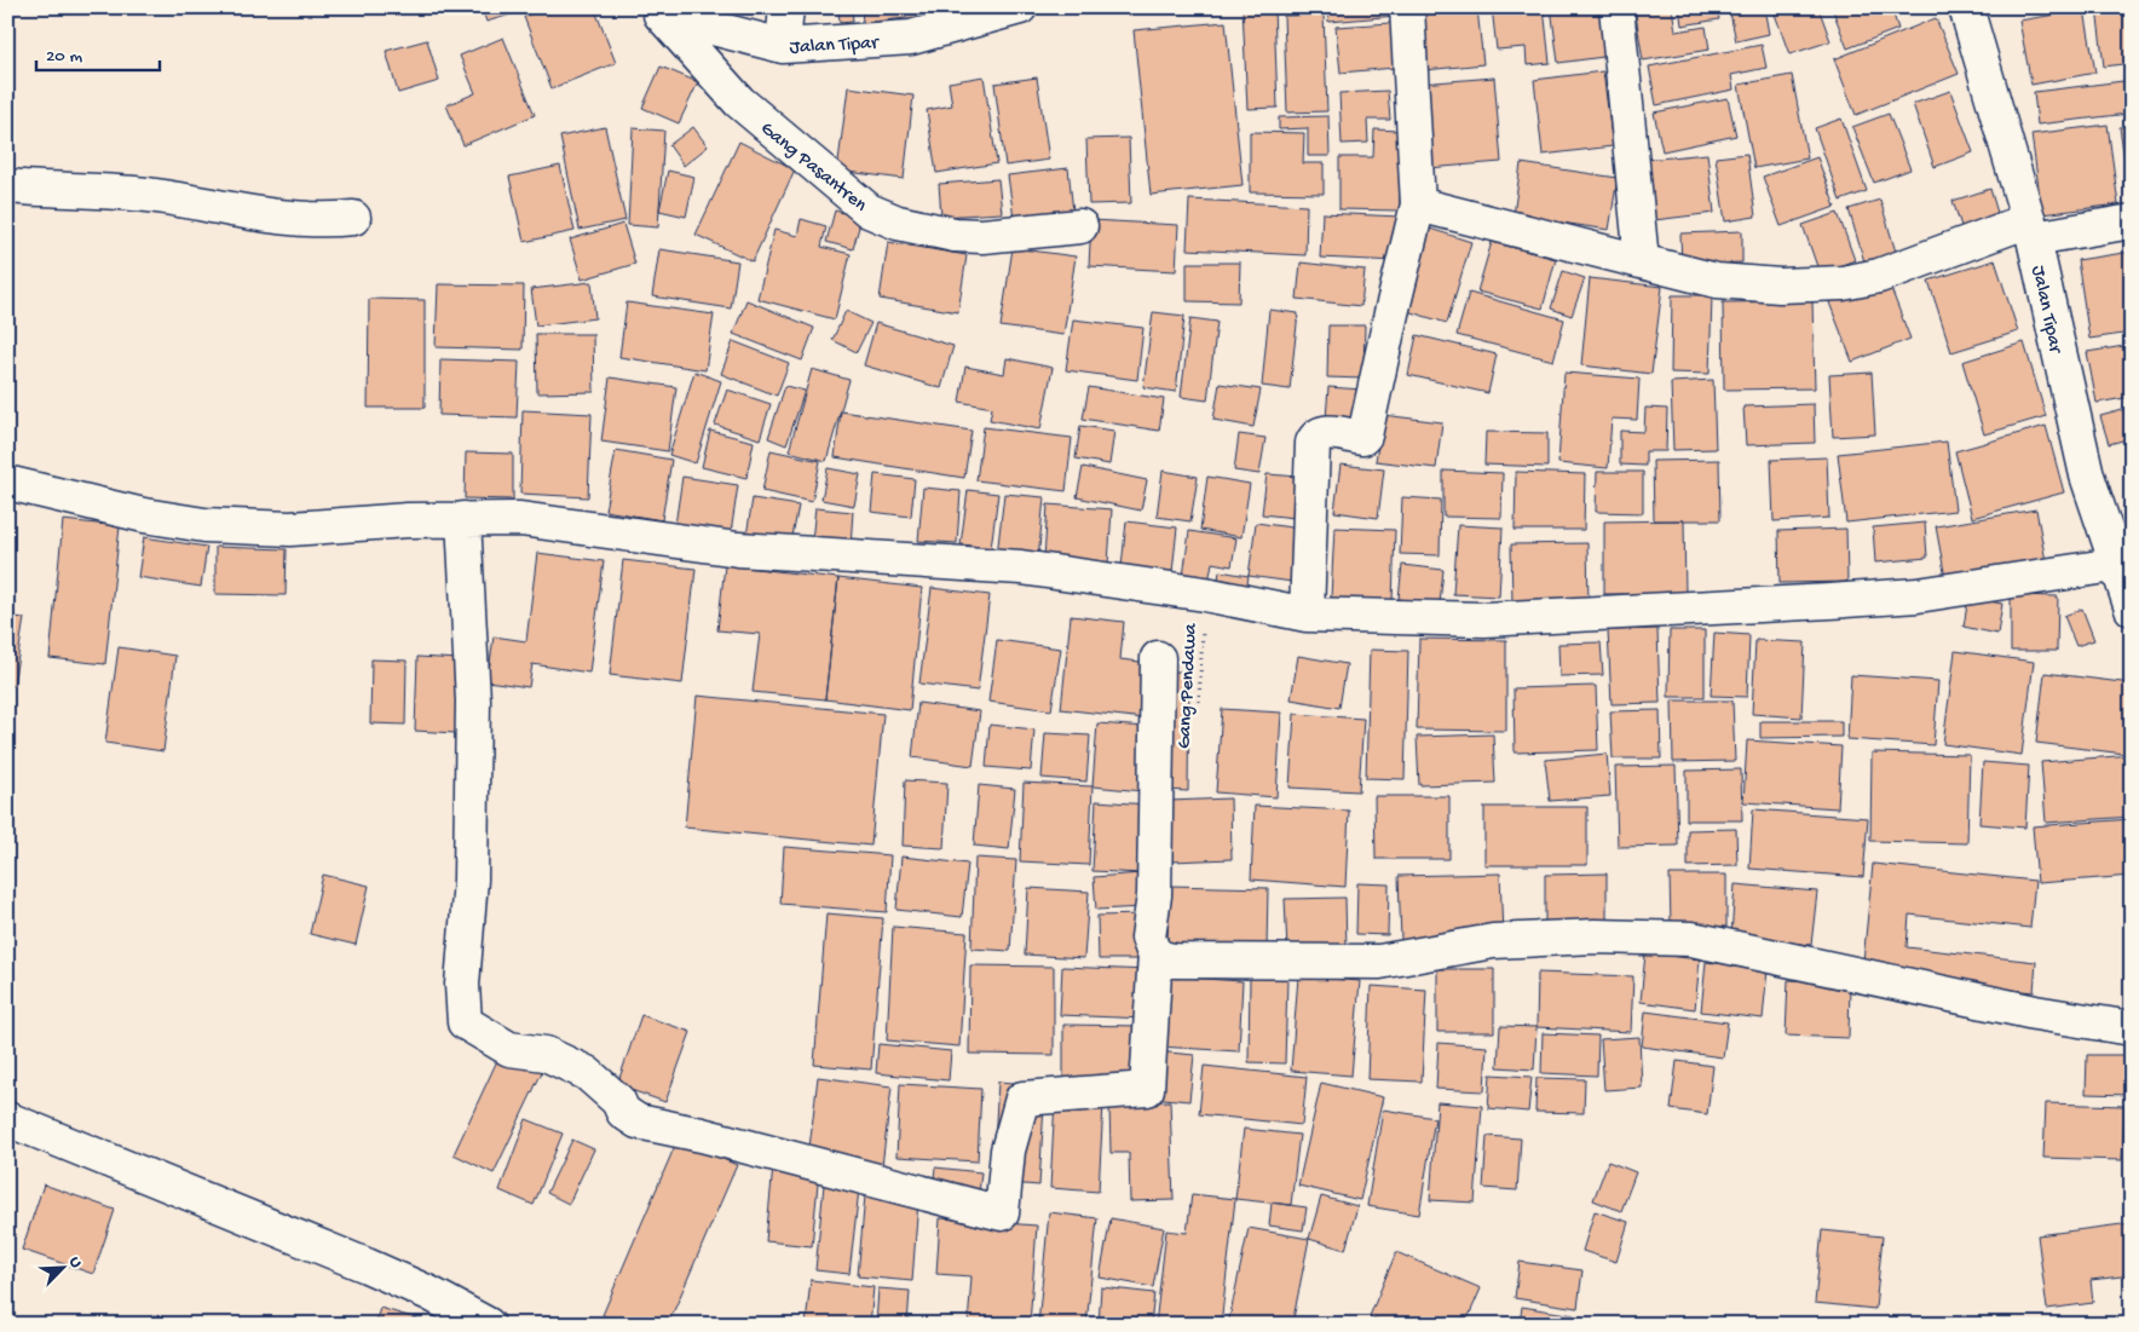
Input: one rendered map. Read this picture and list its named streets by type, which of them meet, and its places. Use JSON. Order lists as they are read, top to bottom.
{
  "streets": {
    "street": ["Jalan Tipar", "Gang Pasantren"],
    "path": ["Gang Pendawa"]
  },
  "crossings": [
    ["Jalan Tipar", "Gang Pasantren"]
  ],
  "scale_bar": "20 m",
  "north": "top right"
}
